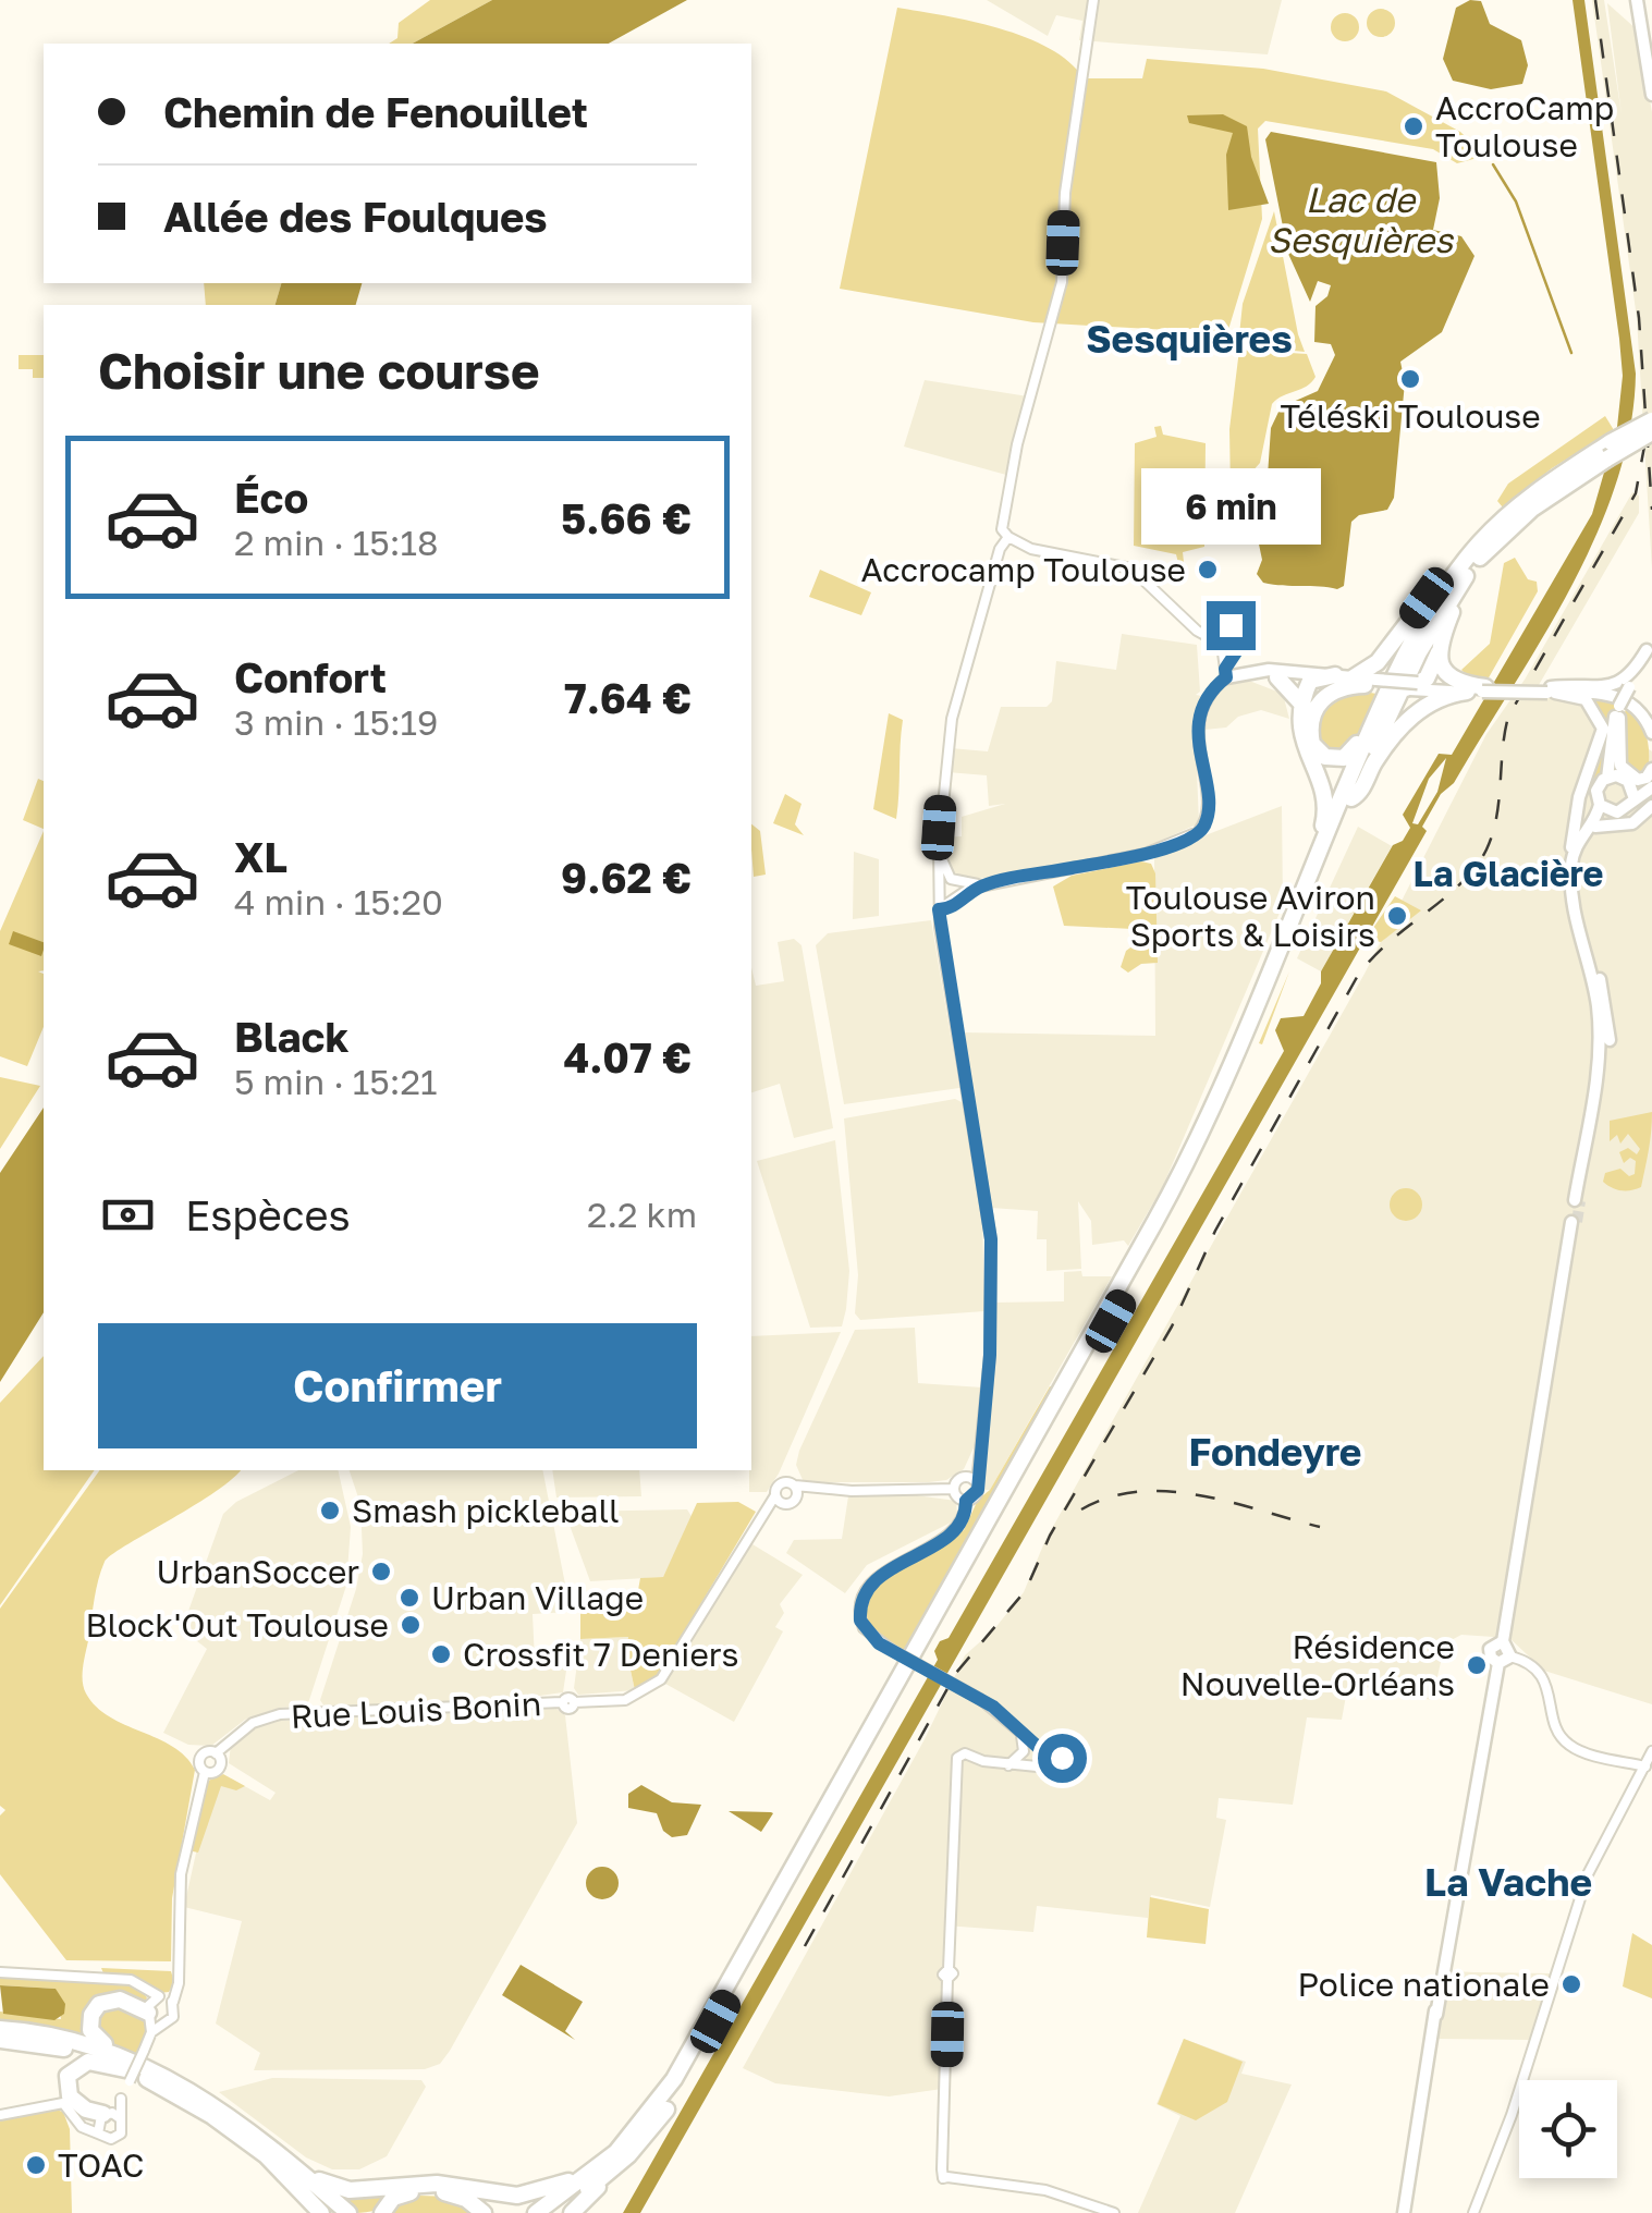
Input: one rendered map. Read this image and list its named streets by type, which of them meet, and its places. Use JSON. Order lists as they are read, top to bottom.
{
  "streets": {
    "street": ["Rue Louis Bonin"]
  },
  "districts": [
    "Sesquières",
    "La Glacière",
    "Fondeyre",
    "La Vache"
  ],
  "water": ["Lac de Sesquières"],
  "places": [
    "AccroCamp Toulouse",
    "Téléski Toulouse",
    "Accrocamp Toulouse",
    "Toulouse Aviron Sports & Loisirs",
    "Smash pickleball",
    "UrbanSoccer",
    "Urban Village",
    "Block'Out Toulouse",
    "Crossfit 7 Deniers",
    "Résidence Nouvelle-Orléans",
    "Police nationale",
    "TOAC"
  ],
  "page": {
    "banner": ["Chemin de Fenouillet", "Allée des Foulques"],
    "heading": "Choisir une course",
    "list": [
      {
        "name": "Éco",
        "note": "2 min · 15:18",
        "value": "5.66 €"
      },
      {
        "name": "Confort",
        "note": "3 min · 15:19",
        "value": "7.64 €"
      },
      {
        "name": "XL",
        "note": "4 min · 15:20",
        "value": "9.62 €"
      },
      {
        "name": "Black",
        "note": "5 min · 15:21",
        "value": "4.07 €"
      }
    ],
    "bubble": "6 min",
    "pay": ["Espèces", "2.2 km"],
    "buttons": "Confirmer"
  }
}
